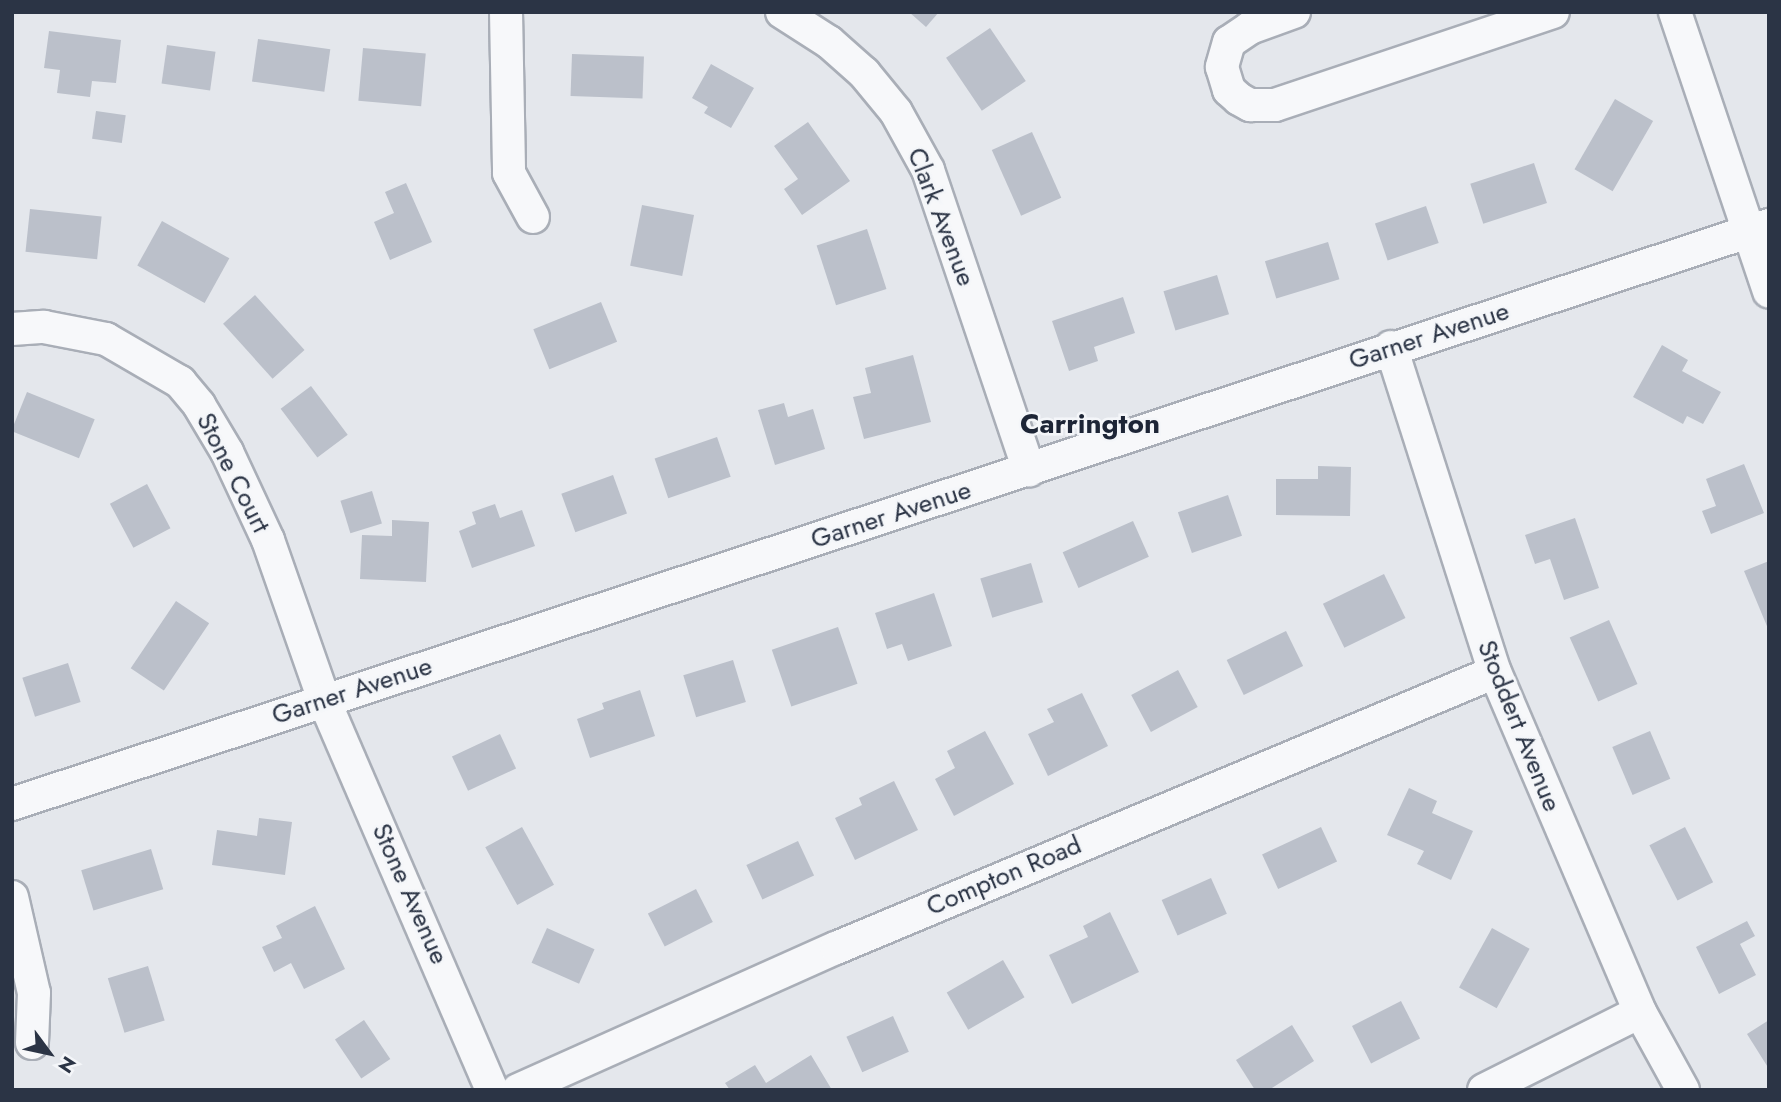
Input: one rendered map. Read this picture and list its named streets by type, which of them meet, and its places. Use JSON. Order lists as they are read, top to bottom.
{
  "streets": {
    "street": [
      "Clark Avenue",
      "Garner Avenue",
      "Stone Court",
      "Stoddert Avenue",
      "Compton Road",
      "Stone Avenue"
    ]
  },
  "crossings": [
    ["Clark Avenue", "Garner Avenue"],
    ["Garner Avenue", "Stone Court"],
    ["Garner Avenue", "Stoddert Avenue"],
    ["Garner Avenue", "Stone Avenue"],
    ["Stone Court", "Stone Avenue"],
    ["Stoddert Avenue", "Compton Road"]
  ],
  "districts": ["Carrington"],
  "north": "bottom right"
}
